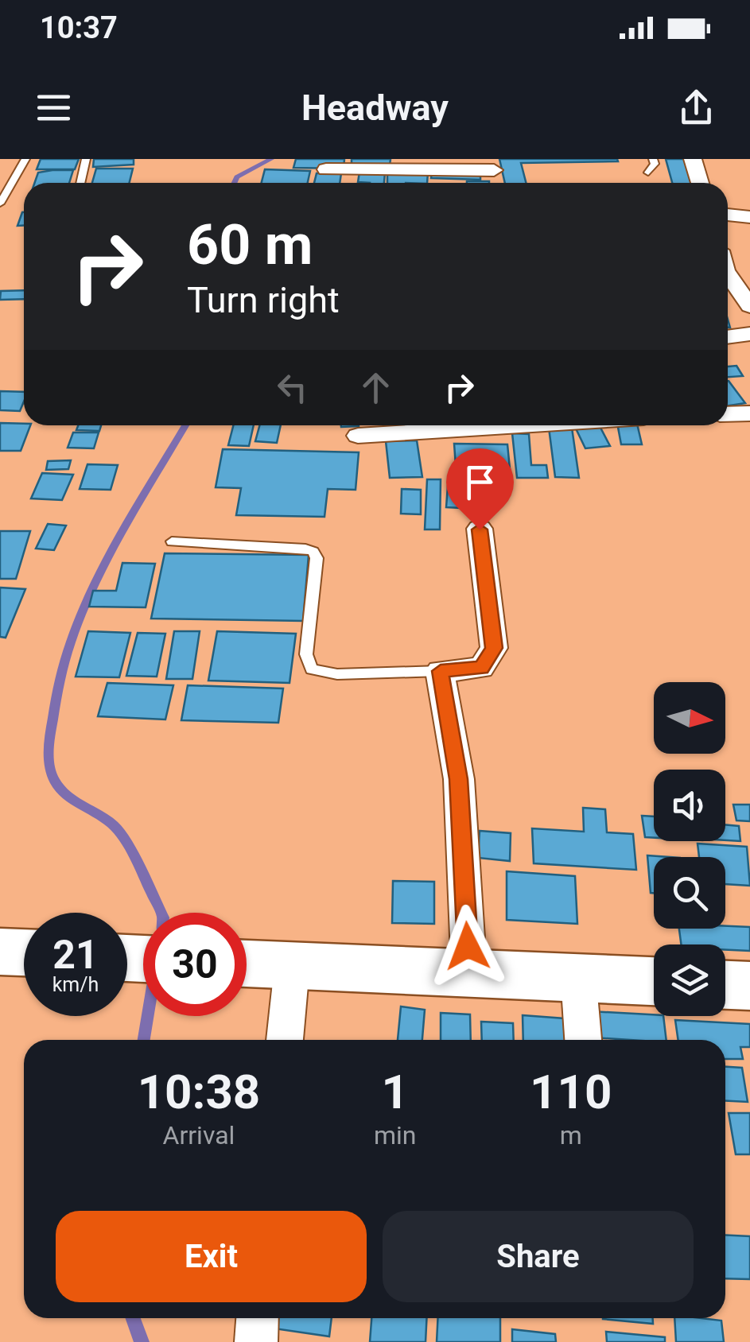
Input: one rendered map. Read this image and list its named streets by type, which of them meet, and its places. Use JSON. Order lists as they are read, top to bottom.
{
  "north": "right",
  "page": {
    "status": "10:37",
    "header": "Headway",
    "turn": ["60 m", "Turn right"],
    "speed": "21 km/h",
    "limit": "30",
    "eta": [
      "10:38",
      "Arrival",
      "1",
      "min",
      "110",
      "m"
    ],
    "buttons": ["Exit", "Share"]
  }
}
